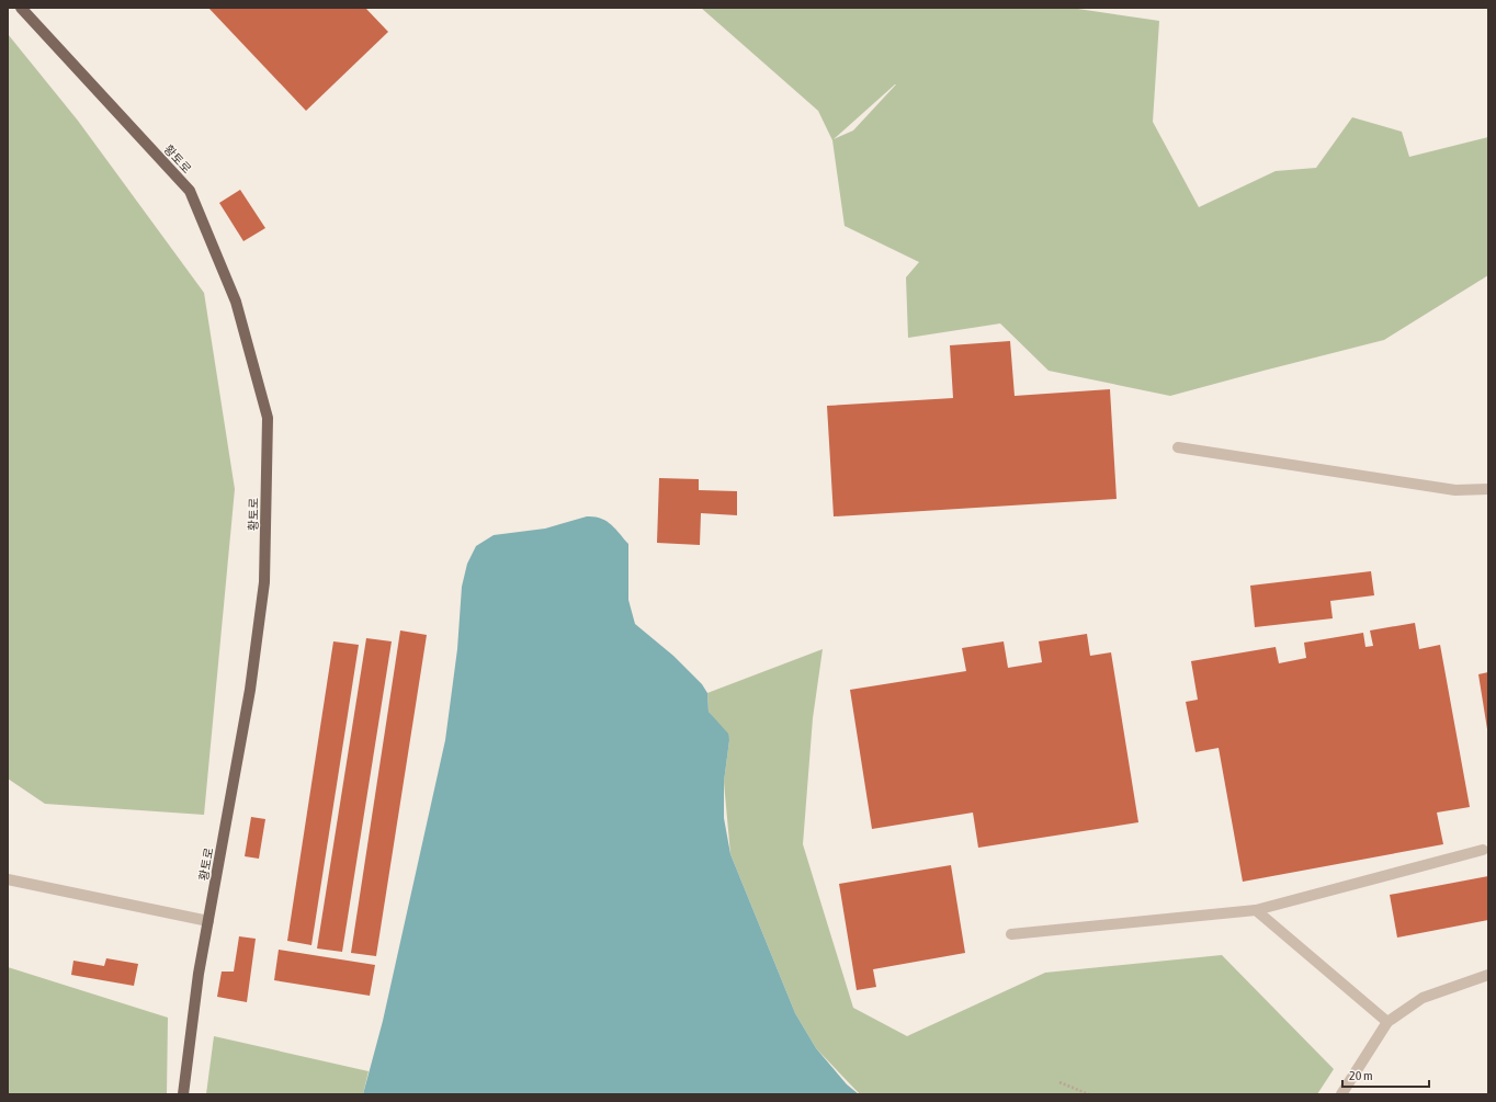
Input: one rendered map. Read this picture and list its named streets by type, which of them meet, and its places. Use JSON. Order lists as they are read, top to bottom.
{
  "streets": {
    "main road": ["황토로"]
  },
  "scale_bar": "20 m"
}
